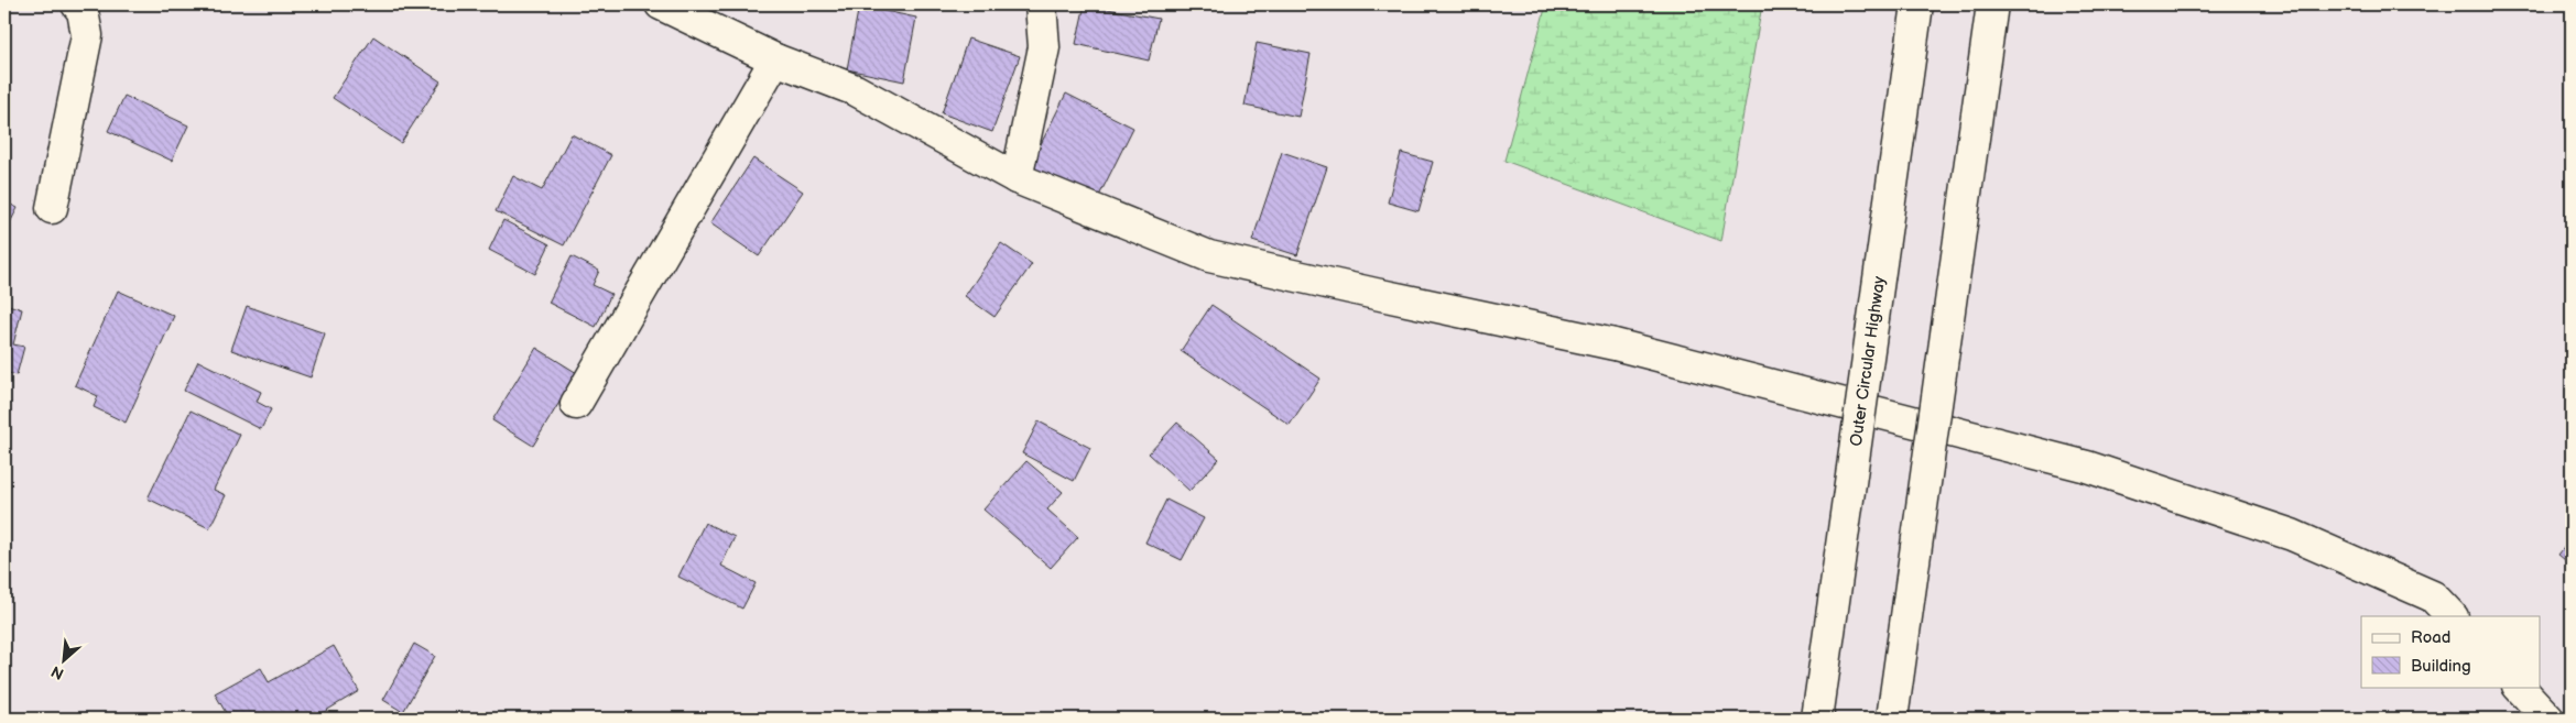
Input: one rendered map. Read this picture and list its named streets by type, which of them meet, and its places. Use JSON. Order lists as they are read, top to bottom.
{
  "streets": {
    "main road": ["Outer Circular Highway"]
  },
  "legend": ["Road", "Building"],
  "north": "bottom left"
}
